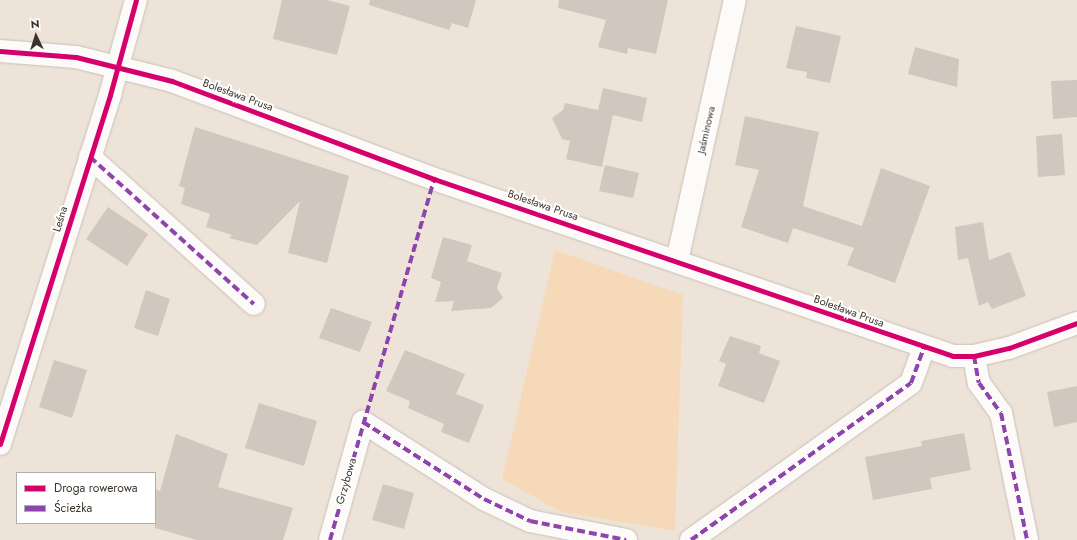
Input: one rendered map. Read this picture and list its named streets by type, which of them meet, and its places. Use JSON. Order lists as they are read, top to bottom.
{
  "streets": {
    "street": [
      "Bolesława Prusa",
      "Jaśminowa",
      "Leśna",
      "Grzybowa"
    ]
  },
  "crossings": [
    ["Bolesława Prusa", "Jaśminowa"],
    ["Bolesława Prusa", "Leśna"]
  ],
  "legend": ["Droga rowerowa", "Ścieżka"],
  "north": "top"
}
